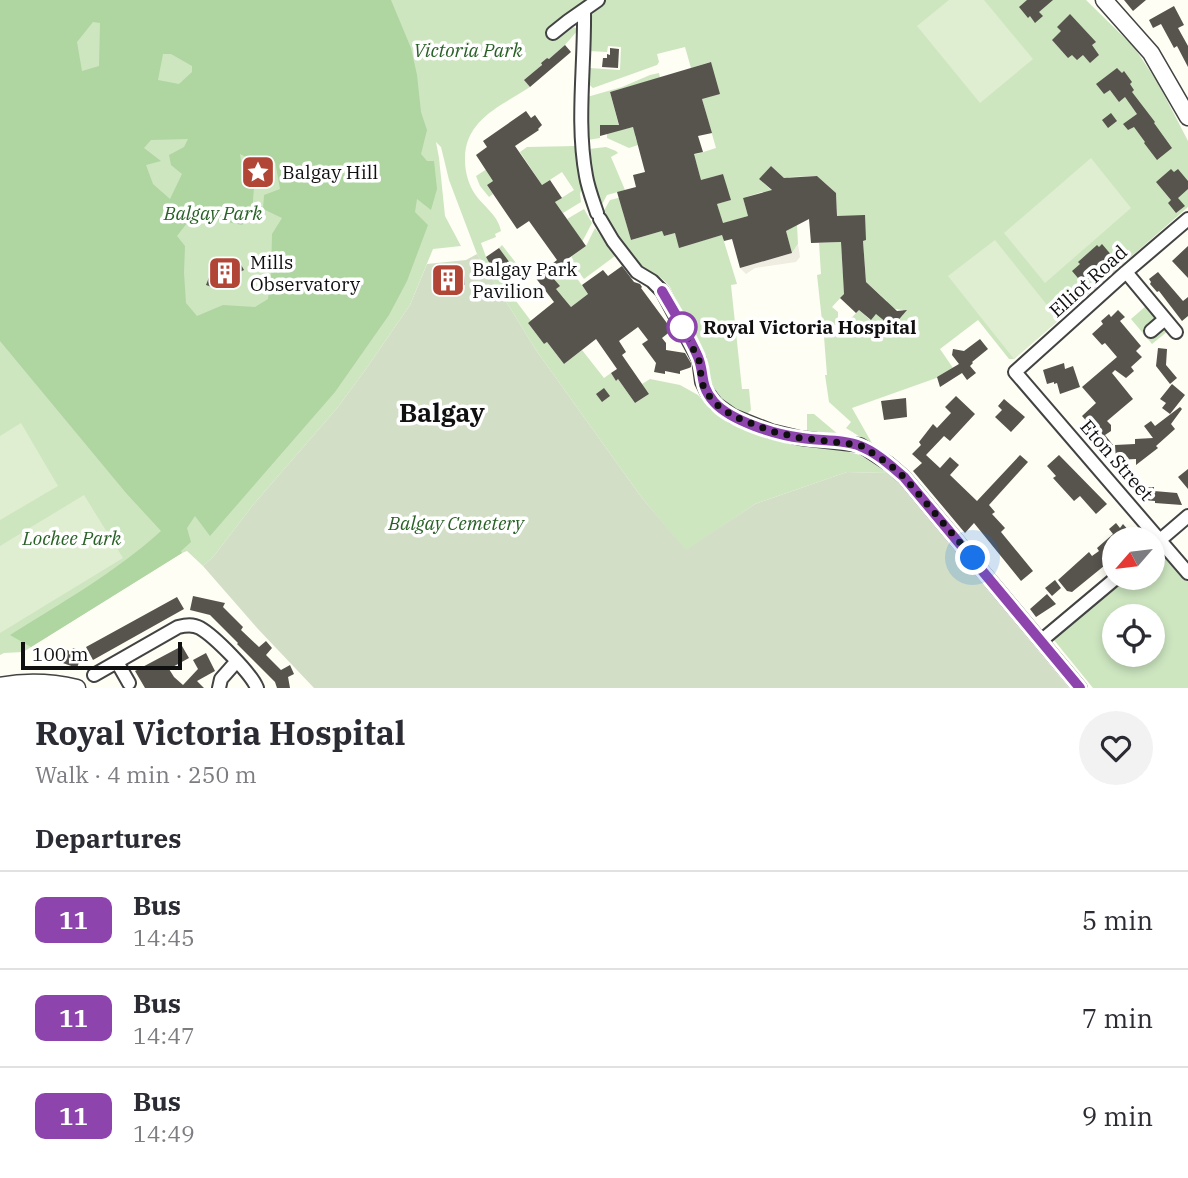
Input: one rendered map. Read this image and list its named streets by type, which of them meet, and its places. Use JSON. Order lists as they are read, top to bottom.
{
  "streets": {
    "street": ["Elliot Road", "Eton Street"]
  },
  "crossings": [
    ["Elliot Road", "Eton Street"]
  ],
  "districts": ["Balgay"],
  "parks": [
    "Victoria Park",
    "Balgay Park",
    "Balgay Cemetery",
    "Lochee Park"
  ],
  "places": {
    "place": ["Balgay Hill"],
    "building": ["Mills Observatory", "Balgay Park Pavilion"],
    "other": ["Royal Victoria Hospital"]
  },
  "lines": ["bus line 11"],
  "scale_bar": "100 m",
  "north": "bottom left",
  "page": {
    "scale": "100 m",
    "heading": [
      ["Royal Victoria Hospital", "Walk · 4 min · 250 m"],
      "Departures"
    ],
    "list": [
      {
        "mark": "11",
        "name": "Bus",
        "note": "14:45",
        "value": "5 min"
      },
      {
        "mark": "11",
        "name": "Bus",
        "note": "14:47",
        "value": "7 min"
      },
      {
        "mark": "11",
        "name": "Bus",
        "note": "14:49",
        "value": "9 min"
      }
    ]
  }
}
